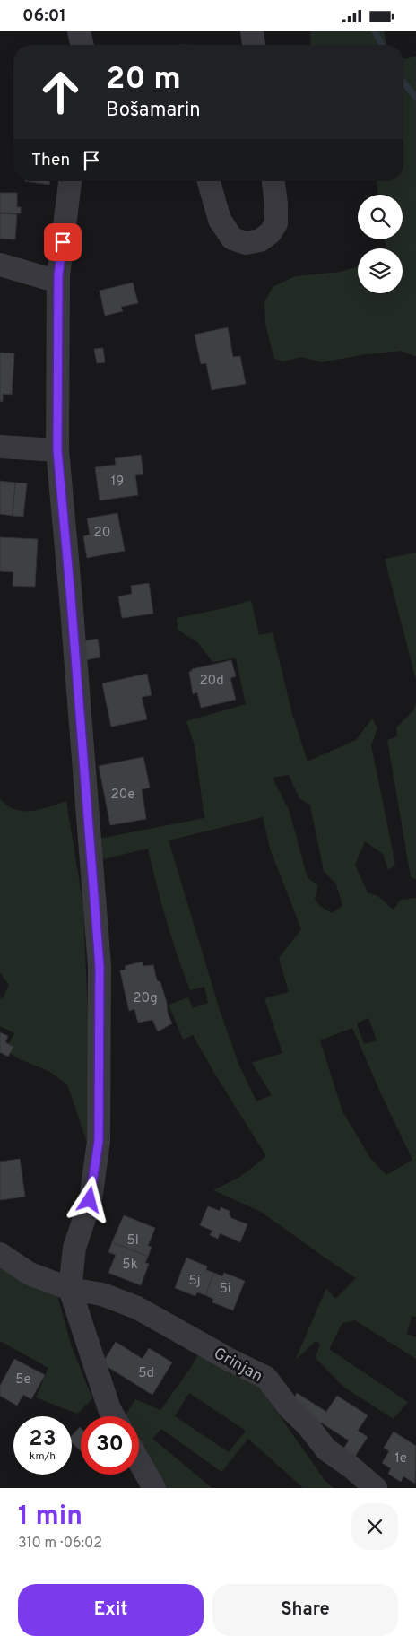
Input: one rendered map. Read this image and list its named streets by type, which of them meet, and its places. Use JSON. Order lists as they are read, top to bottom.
{
  "streets": {
    "street": ["Grinjan"]
  },
  "house_numbers": [
    "19",
    "20",
    "20d",
    "20e",
    "20g",
    "5l",
    "5k",
    "5j",
    "5i",
    "5d",
    "5e",
    "1e"
  ],
  "page": {
    "status": "06:01",
    "turn": ["20 m", "Bošamarin"],
    "then": "Then",
    "speed": "23 km/h",
    "limit": "30",
    "heading": ["1 min", "310 m · 06:02"],
    "buttons": ["Exit", "Share"]
  }
}
